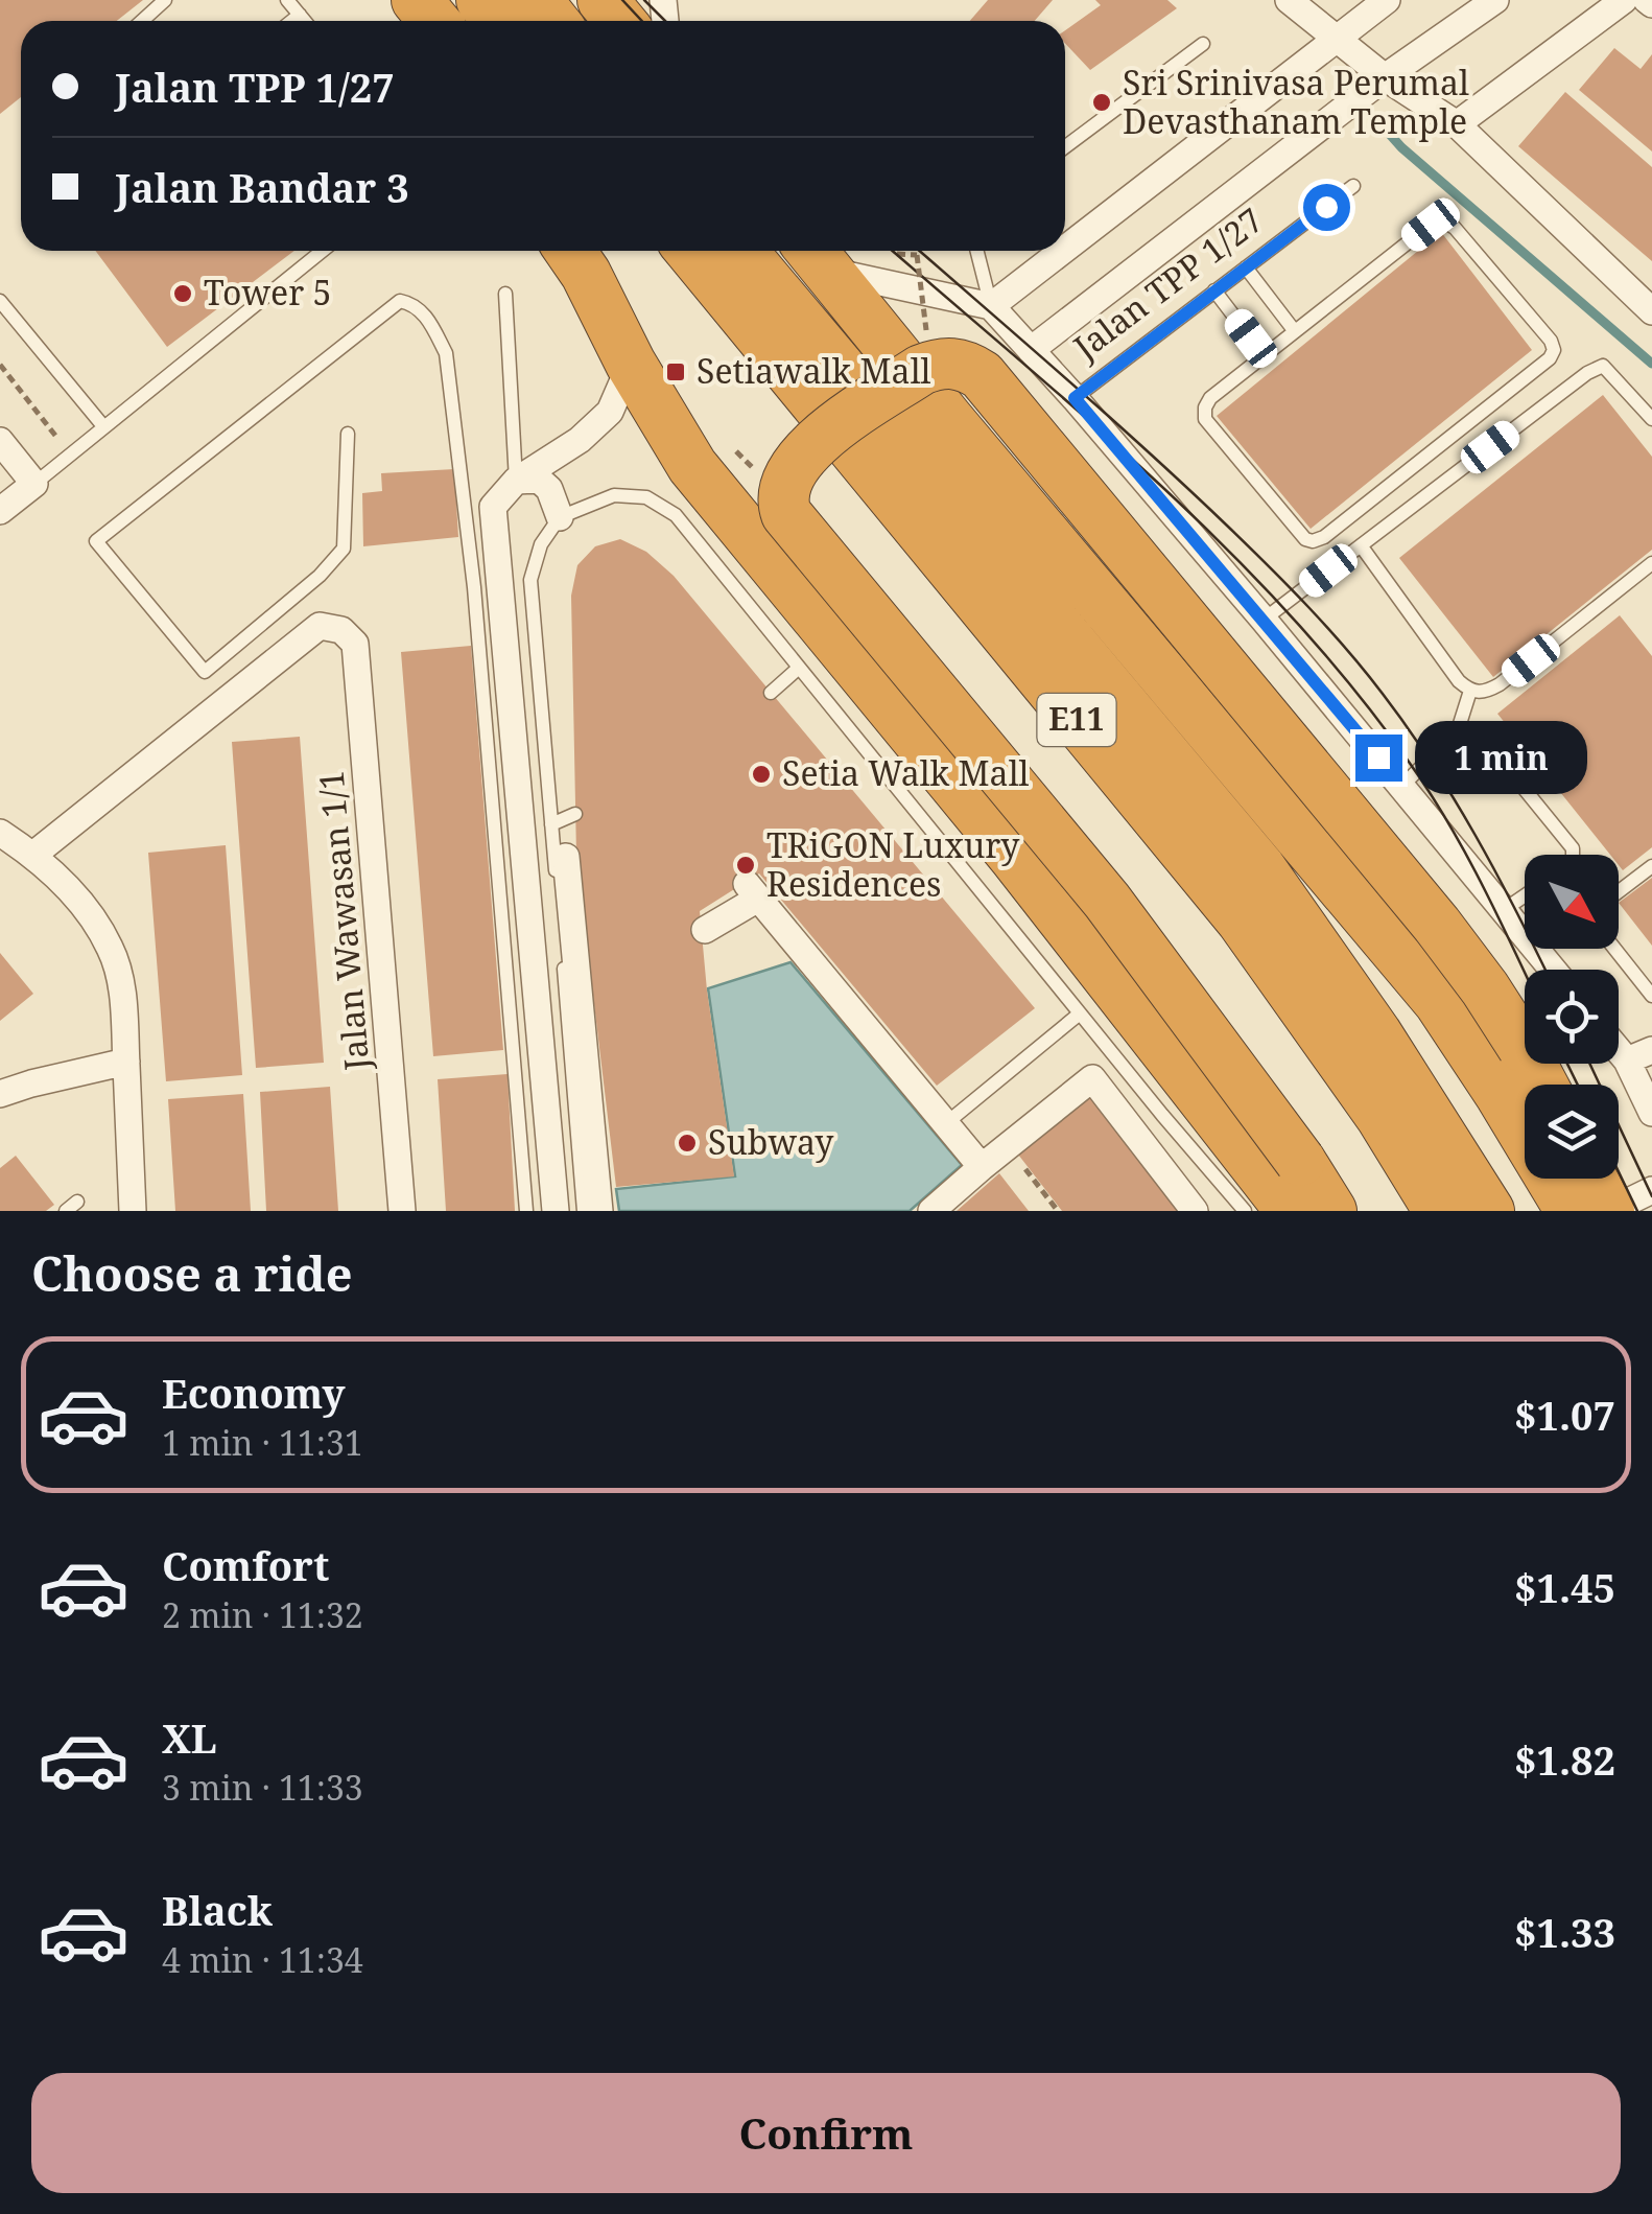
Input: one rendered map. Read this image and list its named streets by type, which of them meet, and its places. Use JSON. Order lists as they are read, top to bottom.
{
  "streets": {
    "highway": ["E11"],
    "street": ["Jalan Wawasan 1/1"],
    "lane": ["Jalan TPP 1/27"]
  },
  "places": {
    "other": [
      "Sri Srinivasa Perumal Devasthanam Temple",
      "Tower 5",
      "Setia Walk Mall",
      "TRiGON Luxury Residences",
      "Subway"
    ],
    "transit": ["Setiawalk Mall"]
  },
  "north": "bottom right",
  "page": {
    "banner": ["Jalan TPP 1/27", "Jalan Bandar 3"],
    "bubble": "1 min",
    "heading": "Choose a ride",
    "list": [
      {
        "name": "Economy",
        "note": "1 min · 11:31",
        "value": "$1.07"
      },
      {
        "name": "Comfort",
        "note": "2 min · 11:32",
        "value": "$1.45"
      },
      {
        "name": "XL",
        "note": "3 min · 11:33",
        "value": "$1.82"
      },
      {
        "name": "Black",
        "note": "4 min · 11:34",
        "value": "$1.33"
      }
    ],
    "buttons": "Confirm"
  }
}
